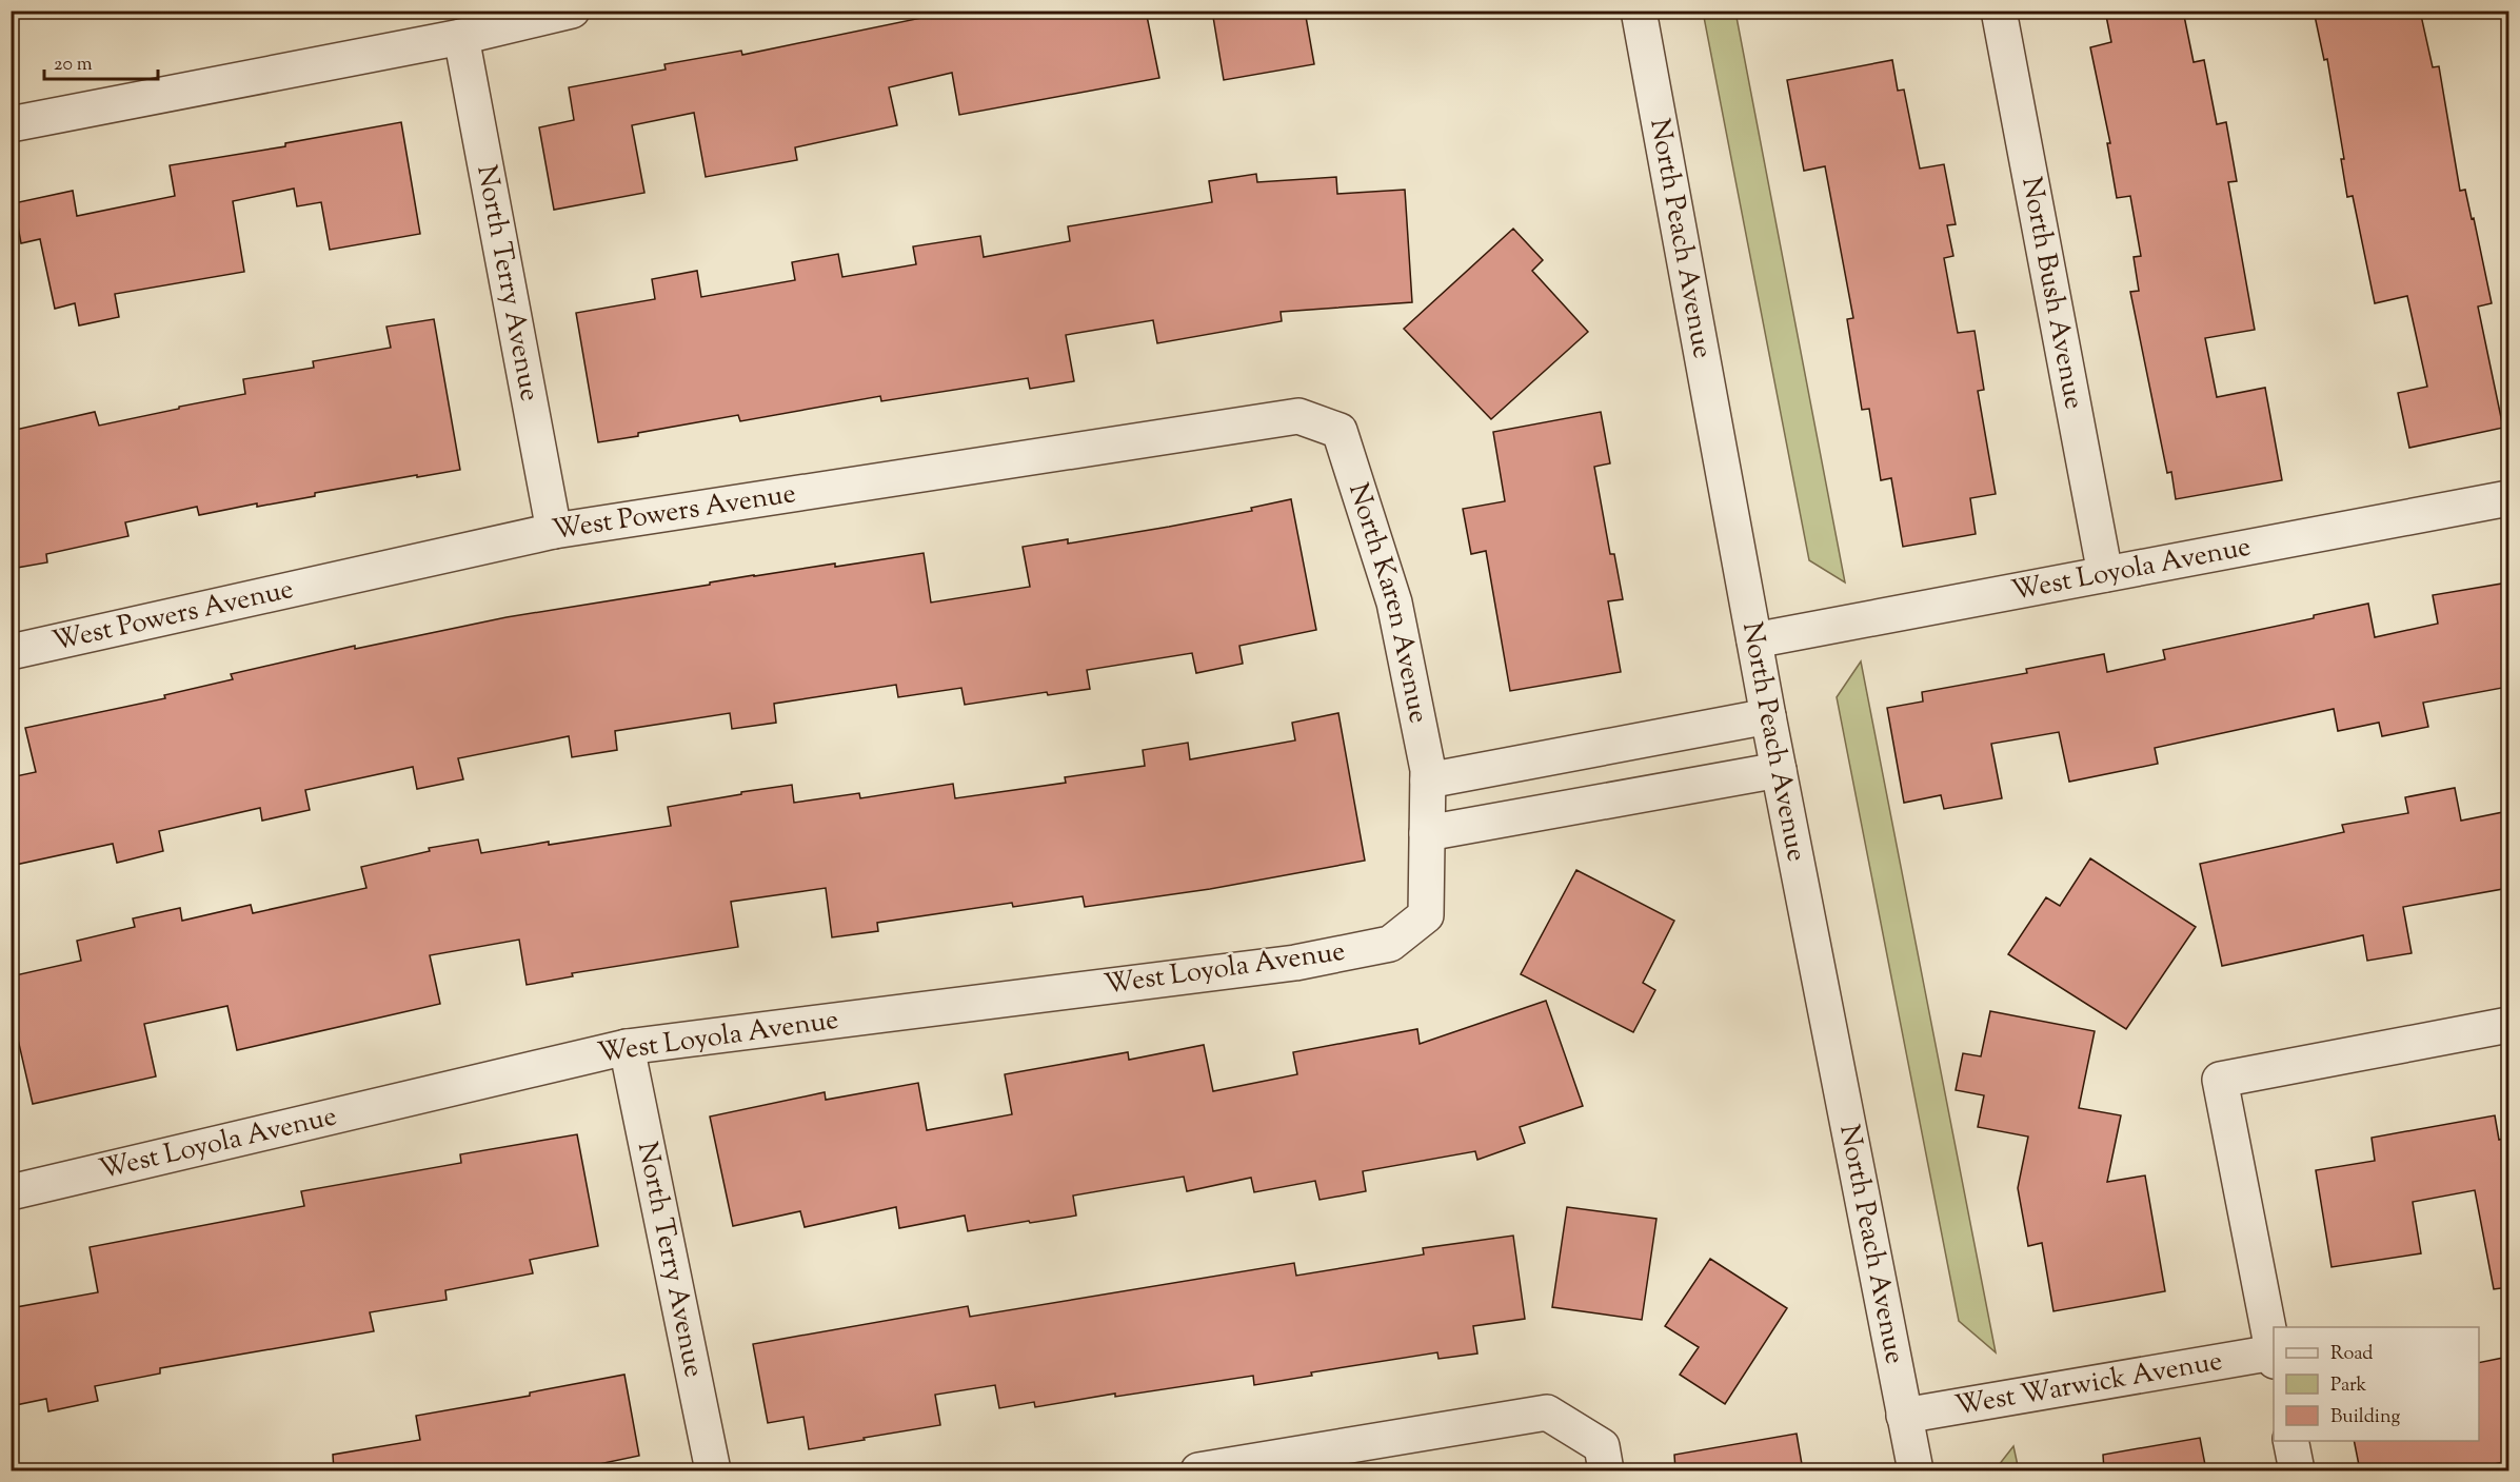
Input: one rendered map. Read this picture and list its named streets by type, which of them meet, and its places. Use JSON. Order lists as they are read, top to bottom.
{
  "streets": {
    "street": [
      "North Peach Avenue",
      "North Terry Avenue",
      "North Bush Avenue",
      "West Powers Avenue",
      "West Loyola Avenue",
      "North Karen Avenue",
      "West Warwick Avenue"
    ]
  },
  "crossings": [
    ["North Peach Avenue", "West Loyola Avenue"],
    ["North Peach Avenue", "West Warwick Avenue"],
    ["North Terry Avenue", "West Powers Avenue"],
    ["North Terry Avenue", "West Loyola Avenue"],
    ["North Bush Avenue", "West Loyola Avenue"],
    ["West Powers Avenue", "North Karen Avenue"],
    ["West Loyola Avenue", "North Karen Avenue"]
  ],
  "legend": ["Road", "Park", "Building"],
  "scale_bar": "20 m"
}
